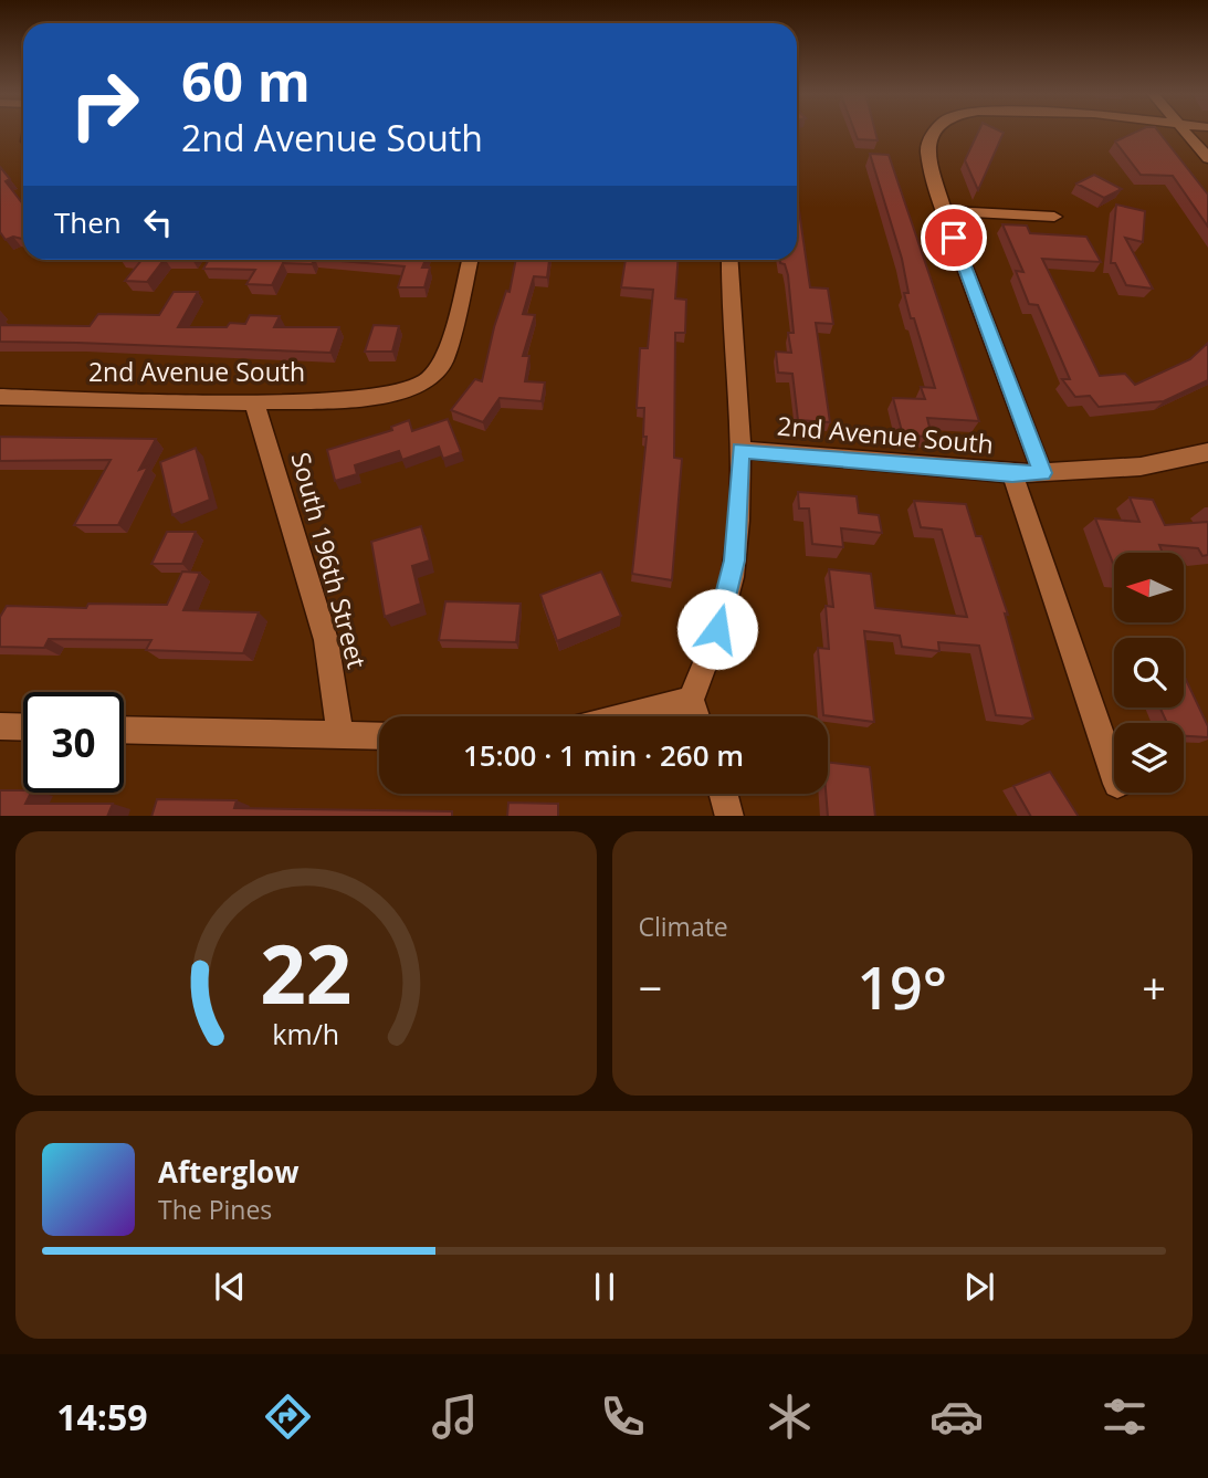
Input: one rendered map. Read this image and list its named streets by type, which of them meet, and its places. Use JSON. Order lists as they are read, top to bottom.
{
  "streets": {
    "street": ["2nd Avenue South", "South 196th Street"]
  },
  "crossings": [
    ["2nd Avenue South", "South 196th Street"]
  ],
  "north": "left",
  "page": {
    "turn": ["60 m", "2nd Avenue South"],
    "then": "Then",
    "limit": "30",
    "trip": "15:00 · 1 min · 260 m",
    "tile": "Climate",
    "heat": ["−", "19°", "+"],
    "song": ["Afterglow", "The Pines"],
    "tabs": "14:59",
    "gauge": ["22", "km/h"]
  }
}
